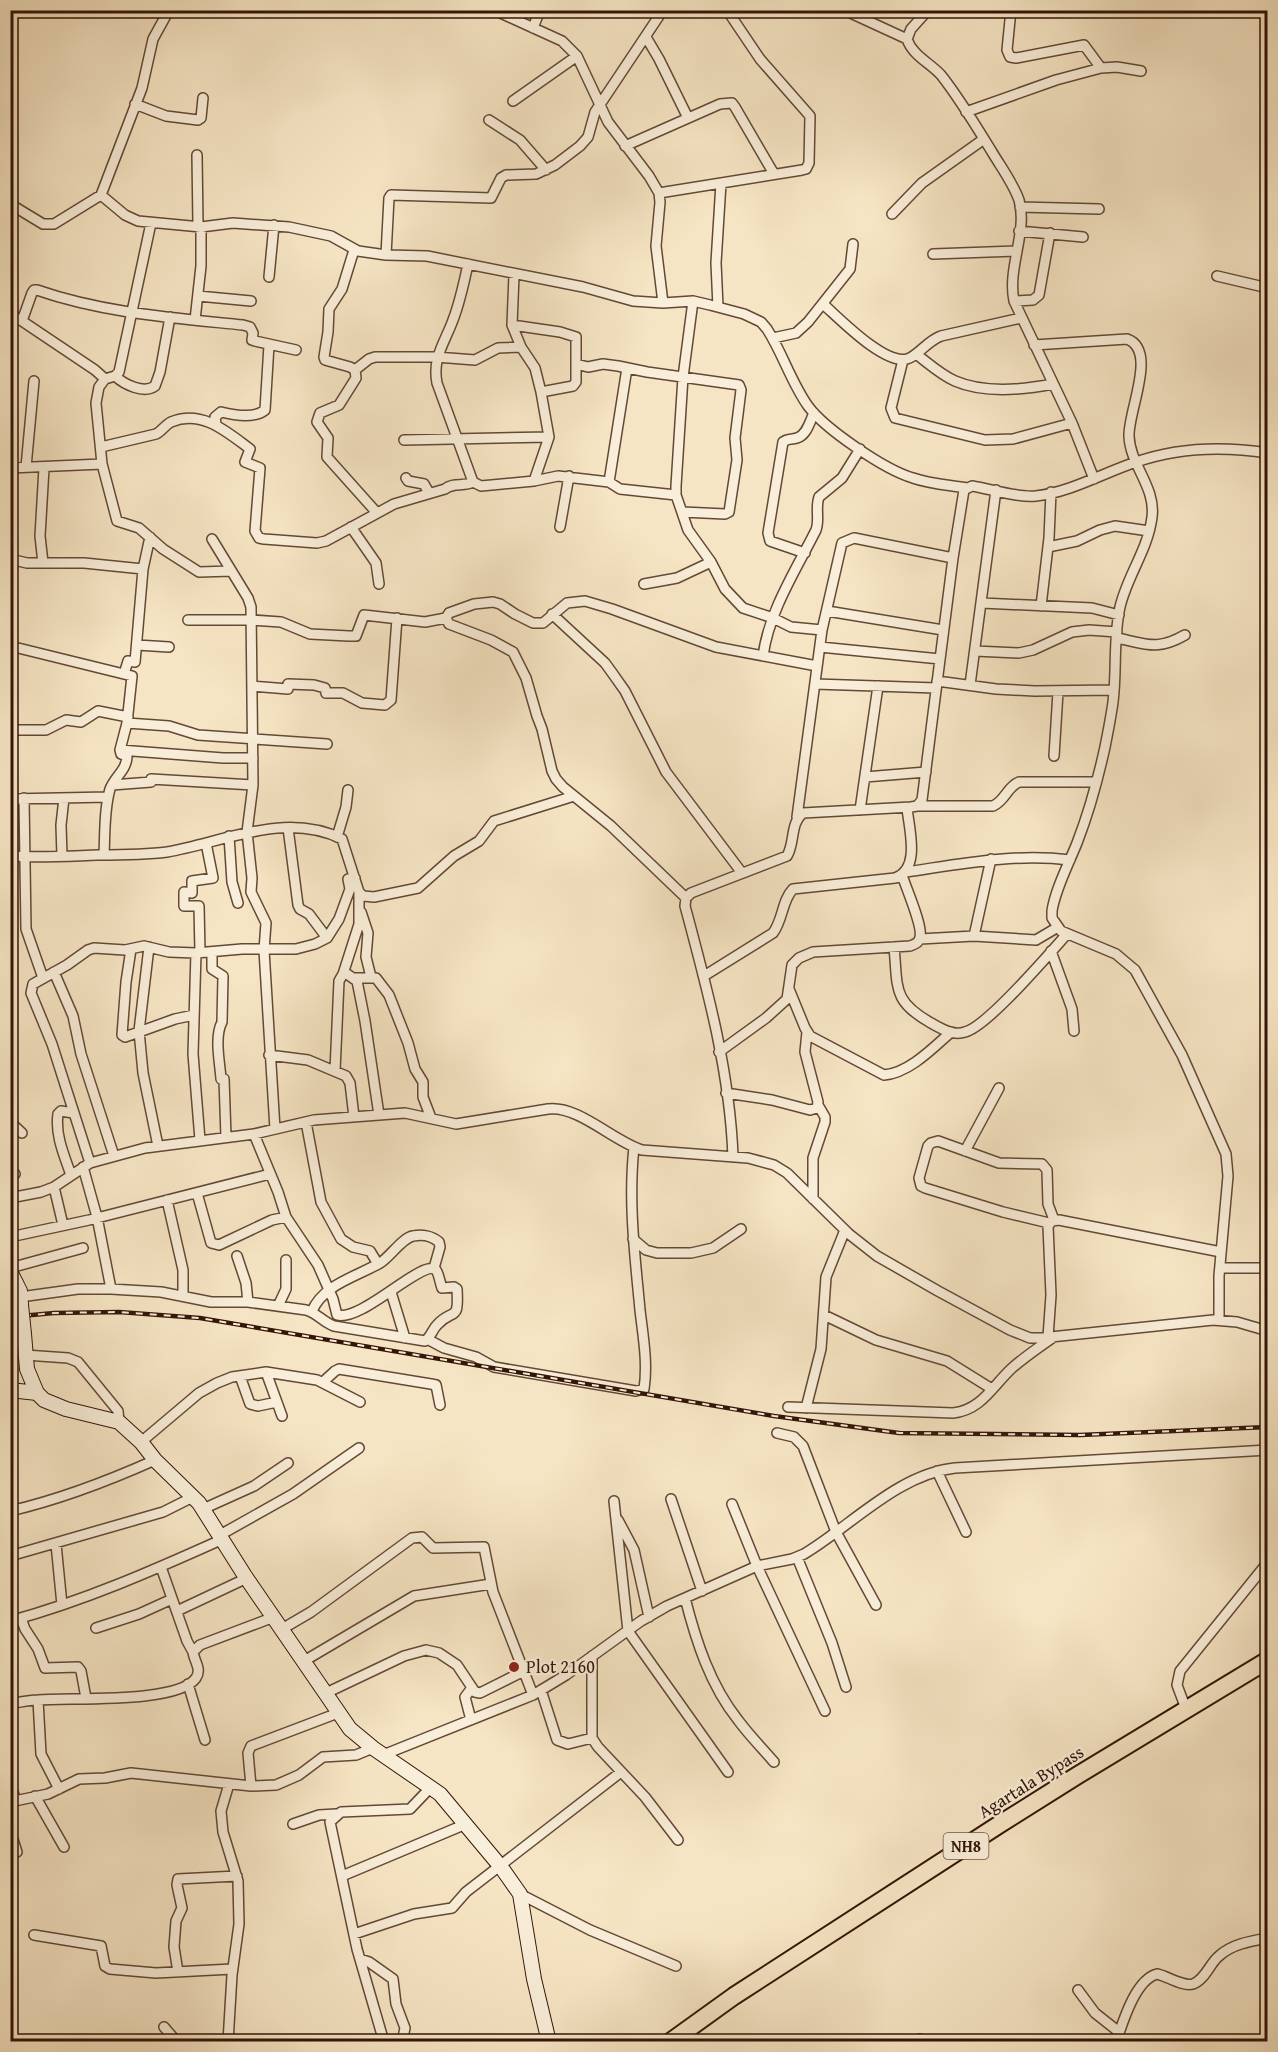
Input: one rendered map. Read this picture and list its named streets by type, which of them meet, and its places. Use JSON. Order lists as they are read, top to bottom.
{
  "streets": {
    "highway": ["Agartala Bypass", "NH8"]
  },
  "places": ["Plot 2160"]
}
